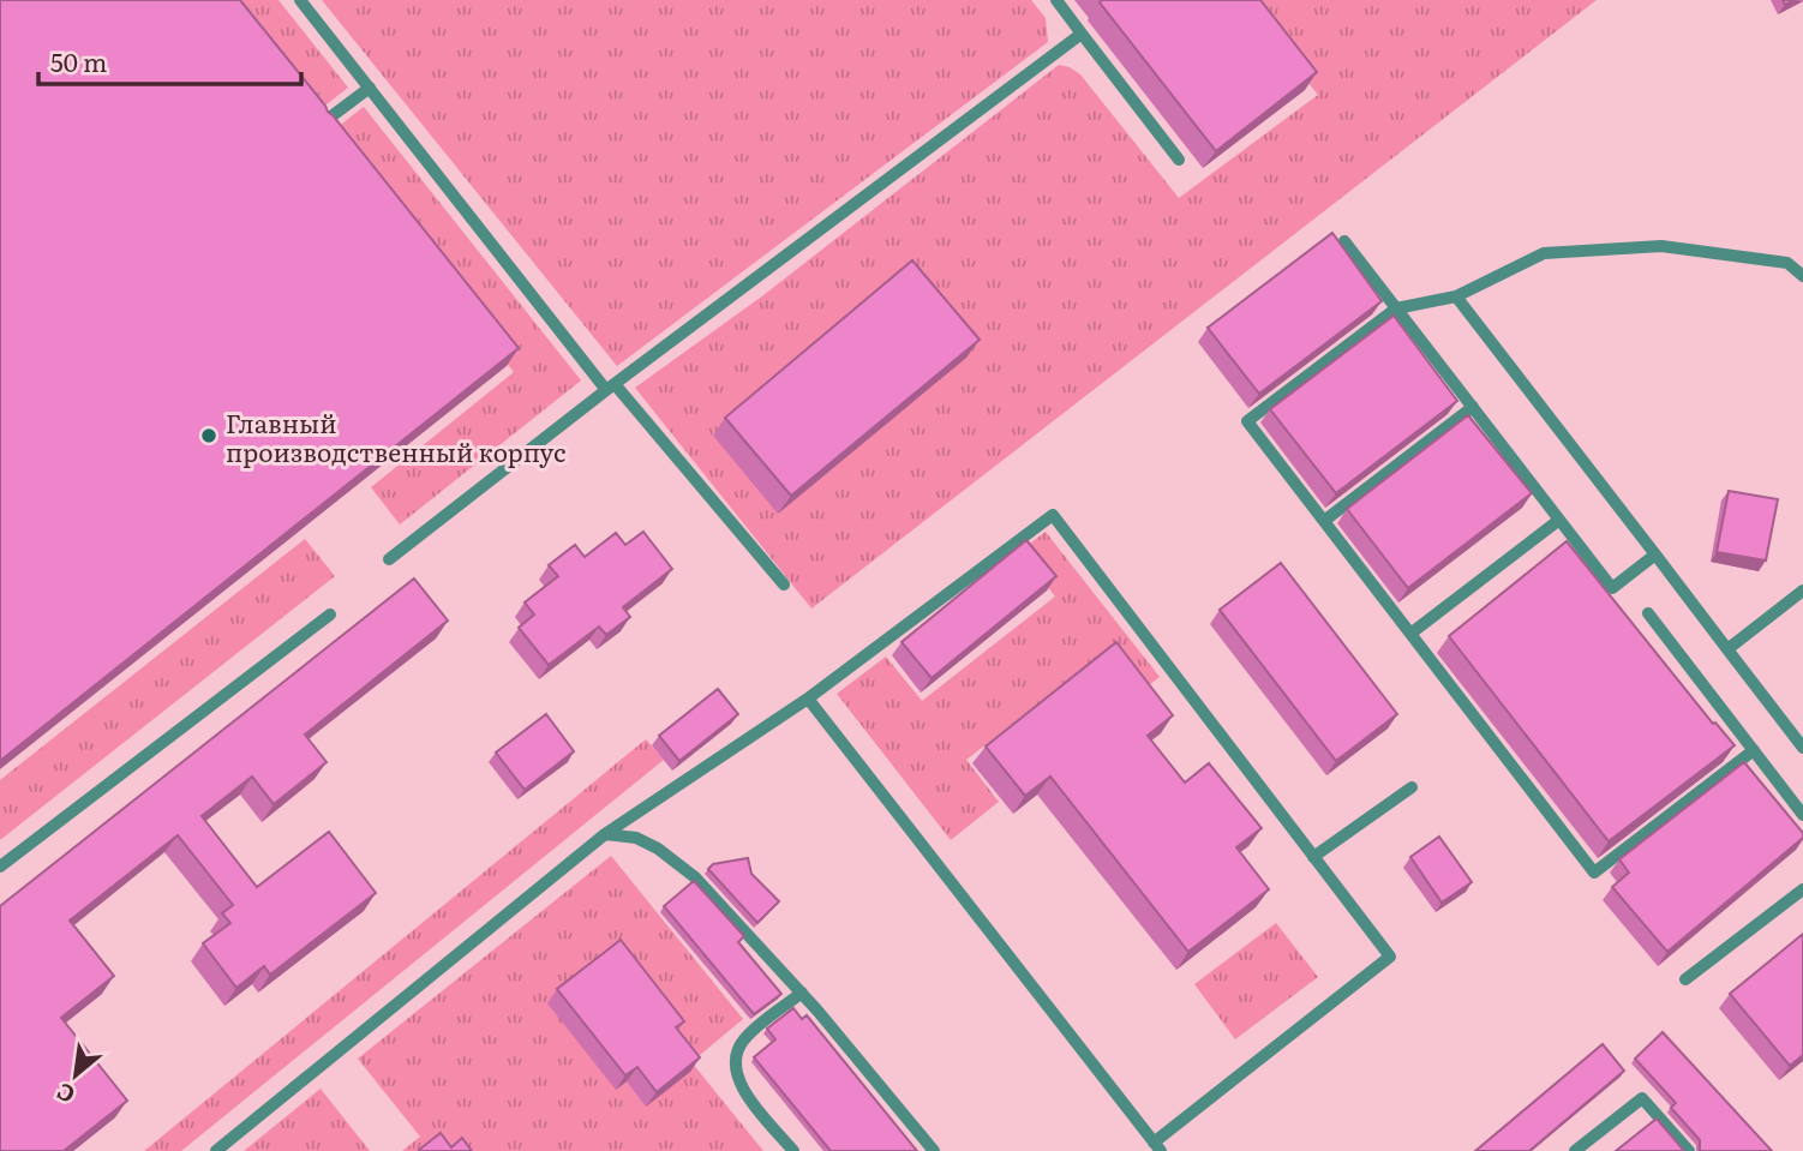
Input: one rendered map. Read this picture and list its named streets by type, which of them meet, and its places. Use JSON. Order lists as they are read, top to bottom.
{
  "places": ["Главный производственный корпус"],
  "scale_bar": "50 m",
  "north": "bottom left"
}
